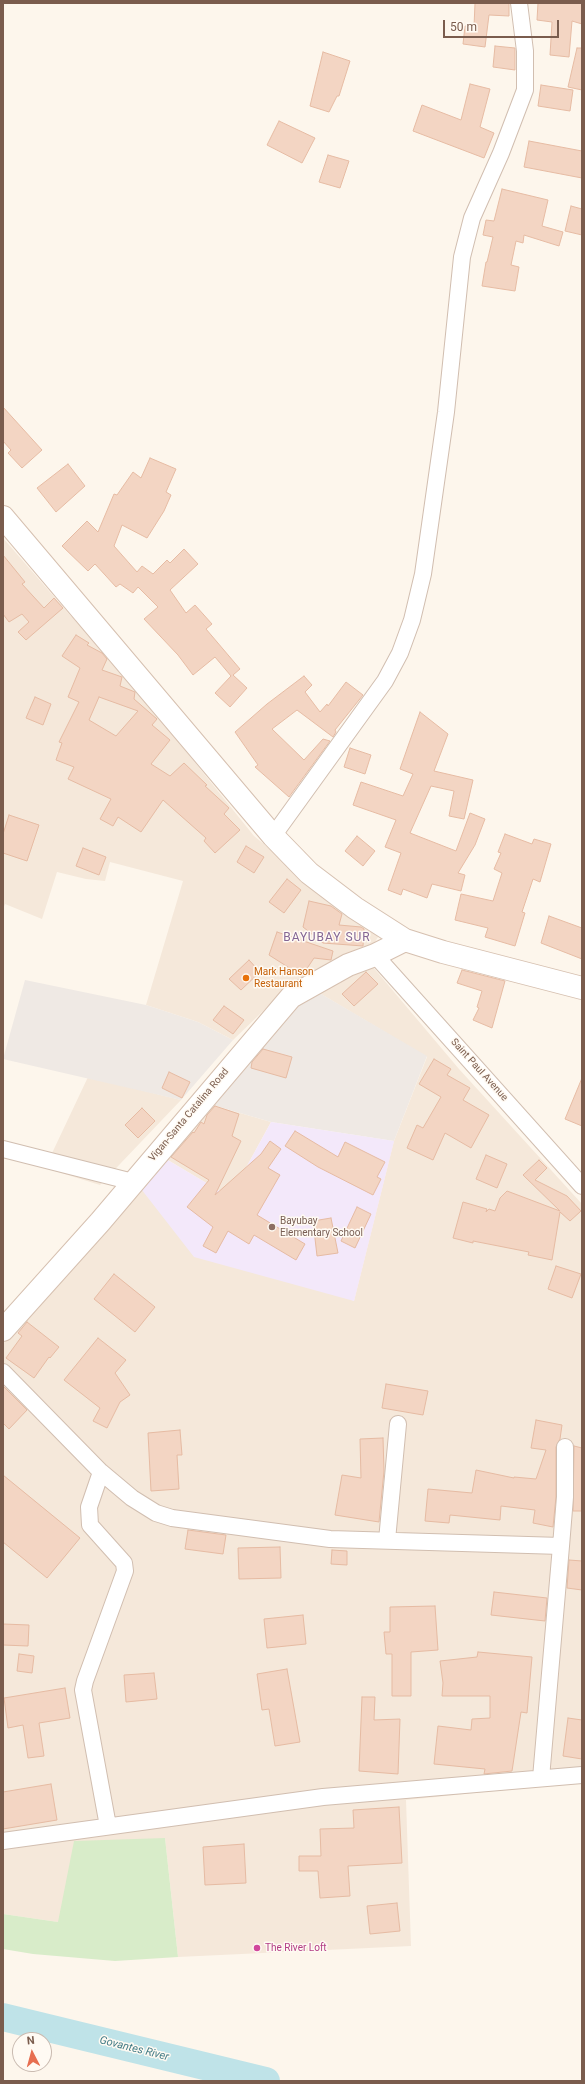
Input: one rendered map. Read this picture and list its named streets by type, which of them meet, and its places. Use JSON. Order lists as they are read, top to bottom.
{
  "streets": {
    "main road": ["Vigan-Santa Catalina Road"],
    "street": ["Saint Paul Avenue"]
  },
  "crossings": [
    ["Saint Paul Avenue", "Vigan-Santa Catalina Road"]
  ],
  "districts": ["BAYUBAY SUR"],
  "water": ["Govantes River"],
  "places": ["Mark Hanson Restaurant", "Bayubay Elementary School", "The River Loft"],
  "scale_bar": "50 m",
  "north": "top"
}
